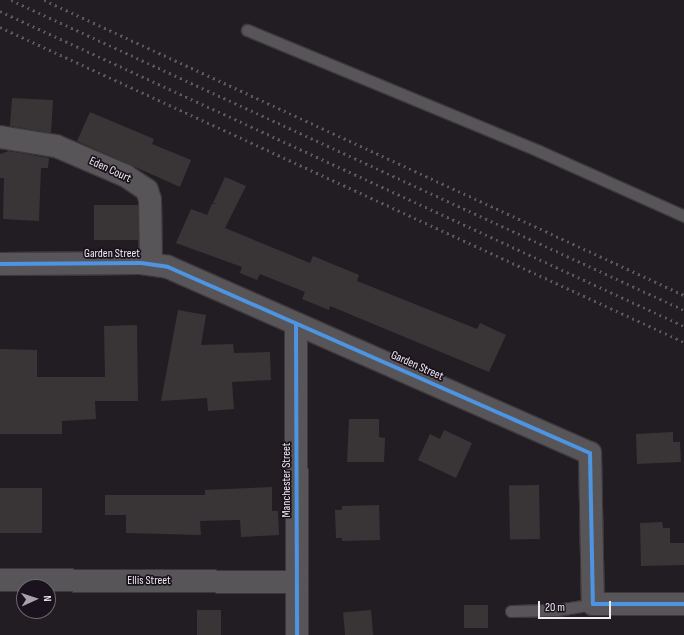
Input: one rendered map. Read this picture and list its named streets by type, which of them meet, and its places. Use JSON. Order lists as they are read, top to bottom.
{
  "streets": {
    "street": [
      "Eden Court",
      "Garden Street",
      "Manchester Street",
      "Ellis Street"
    ]
  },
  "crossings": [
    ["Eden Court", "Garden Street"],
    ["Garden Street", "Manchester Street"],
    ["Manchester Street", "Ellis Street"]
  ],
  "scale_bar": "20 m",
  "north": "right"
}
